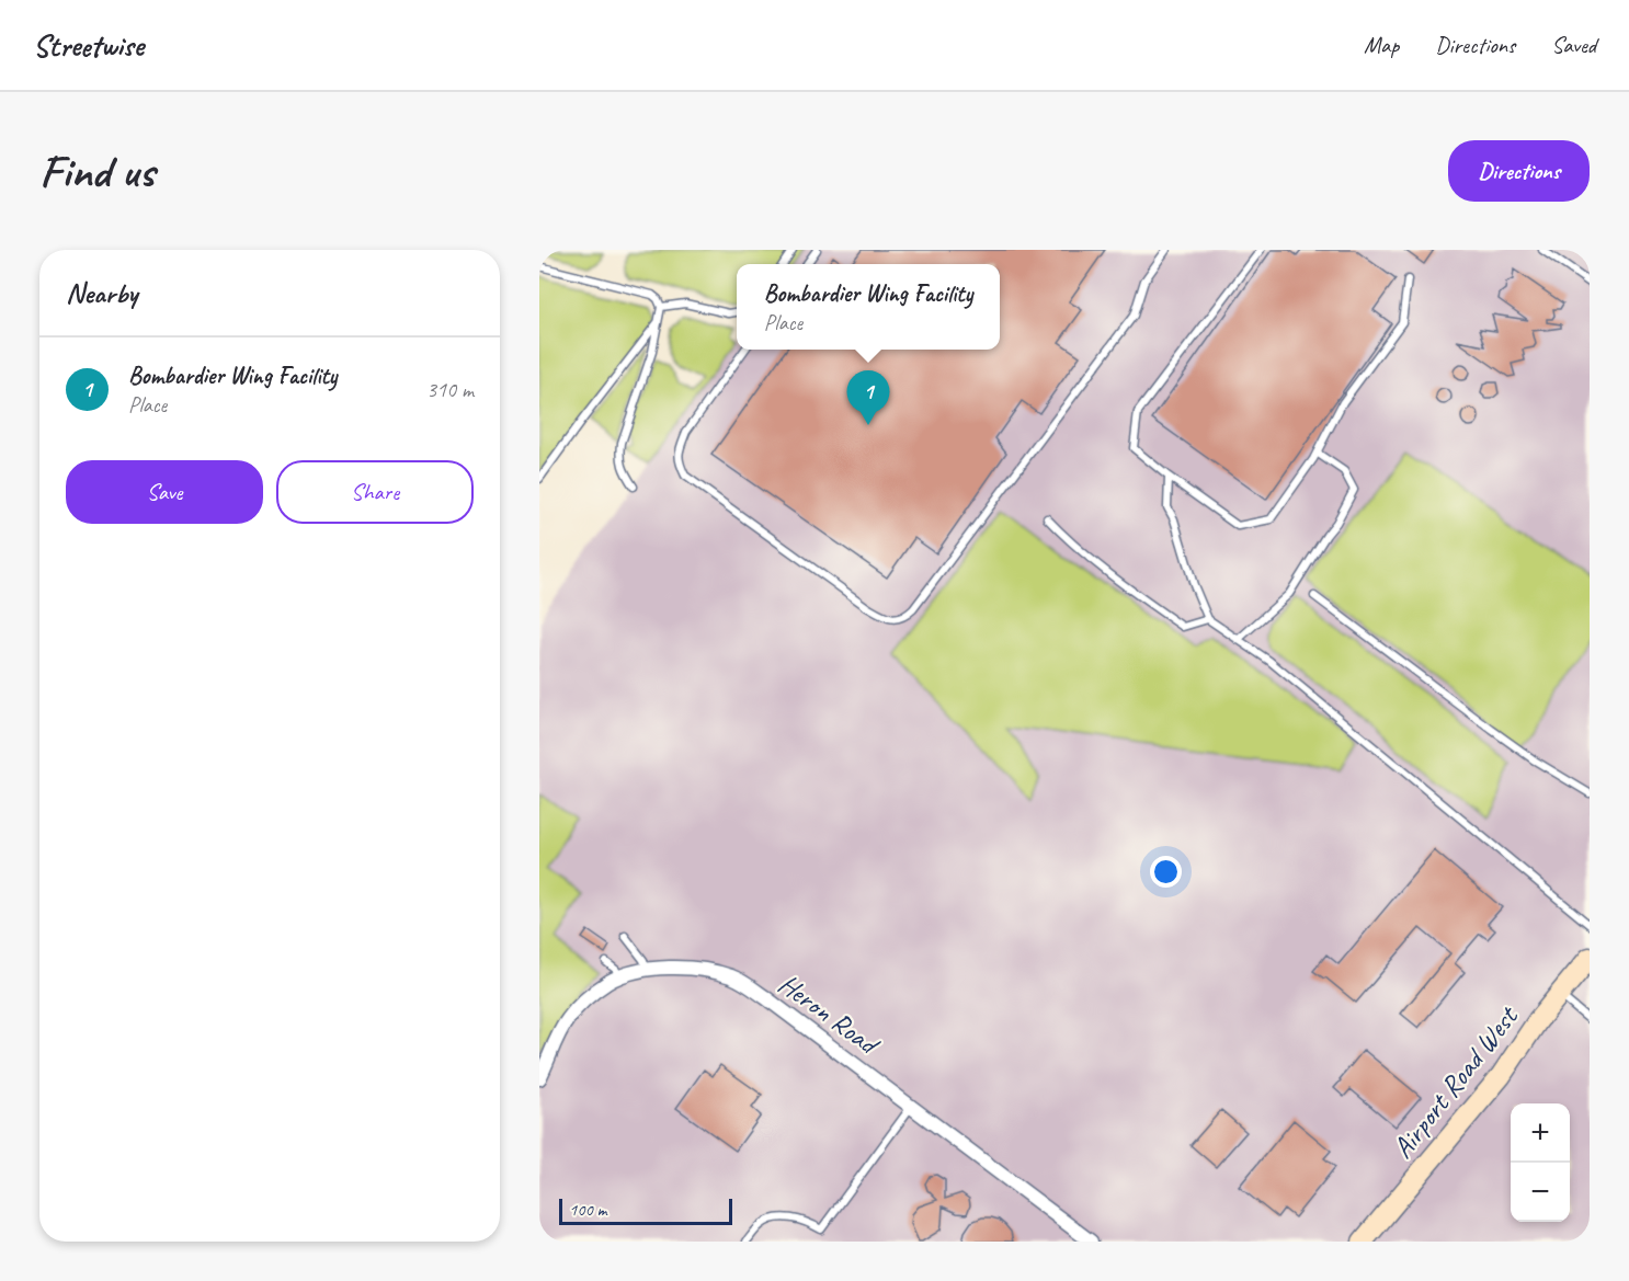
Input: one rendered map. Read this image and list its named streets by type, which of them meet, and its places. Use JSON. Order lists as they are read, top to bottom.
{
  "streets": {
    "street": ["Heron Road", "Airport Road West"]
  },
  "scale_bar": "100 m",
  "page": {
    "header": "Streetwise",
    "nav": ["Map", "Directions", "Saved"],
    "buttons": [
      "Directions",
      ["Save", "Share"]
    ],
    "title": "Find us",
    "heading": "Nearby",
    "popup": ["Bombardier Wing Facility", "Place"],
    "list": [
      {
        "mark": "1",
        "name": "Bombardier Wing Facility",
        "note": "Place",
        "value": "310 m"
      }
    ],
    "pins": "1",
    "map_buttons": ["+", "−"],
    "scale": "100 m"
  }
}
